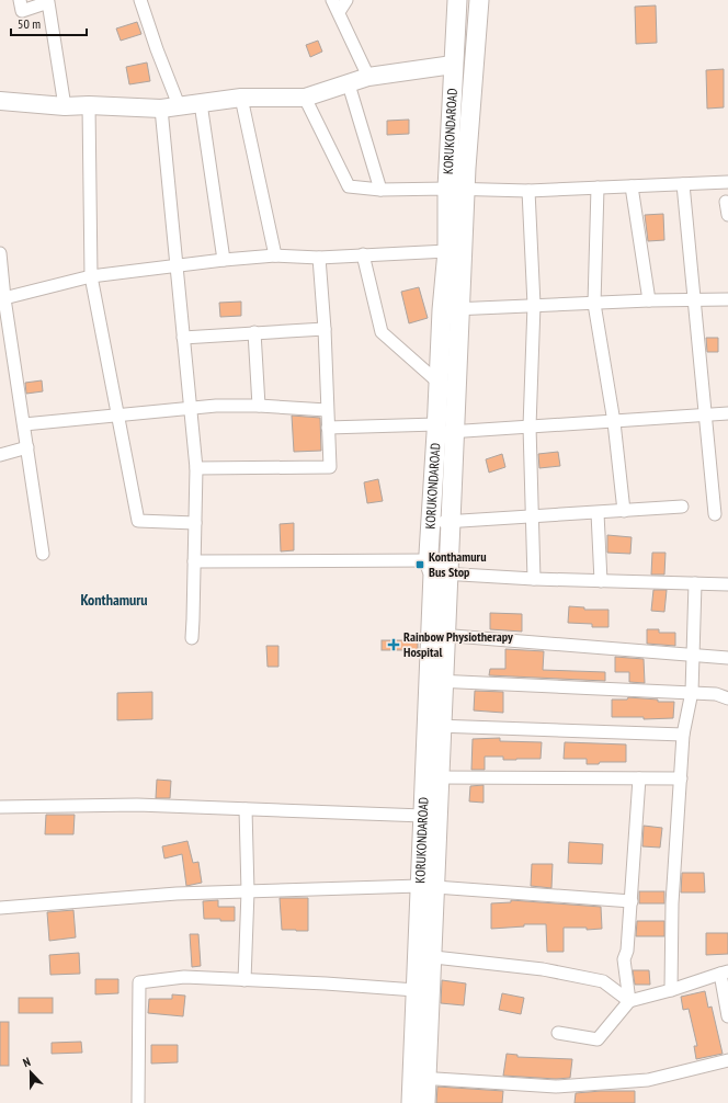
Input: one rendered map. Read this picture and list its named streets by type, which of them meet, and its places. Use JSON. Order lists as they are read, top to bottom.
{
  "streets": {
    "main road": ["KORUKONDAROAD"]
  },
  "districts": ["Konthamuru"],
  "places": {
    "transit": ["Konthamuru Bus Stop"],
    "health": ["Rainbow Physiotherapy Hospital"]
  },
  "scale_bar": "50 m",
  "north": "top"
}
